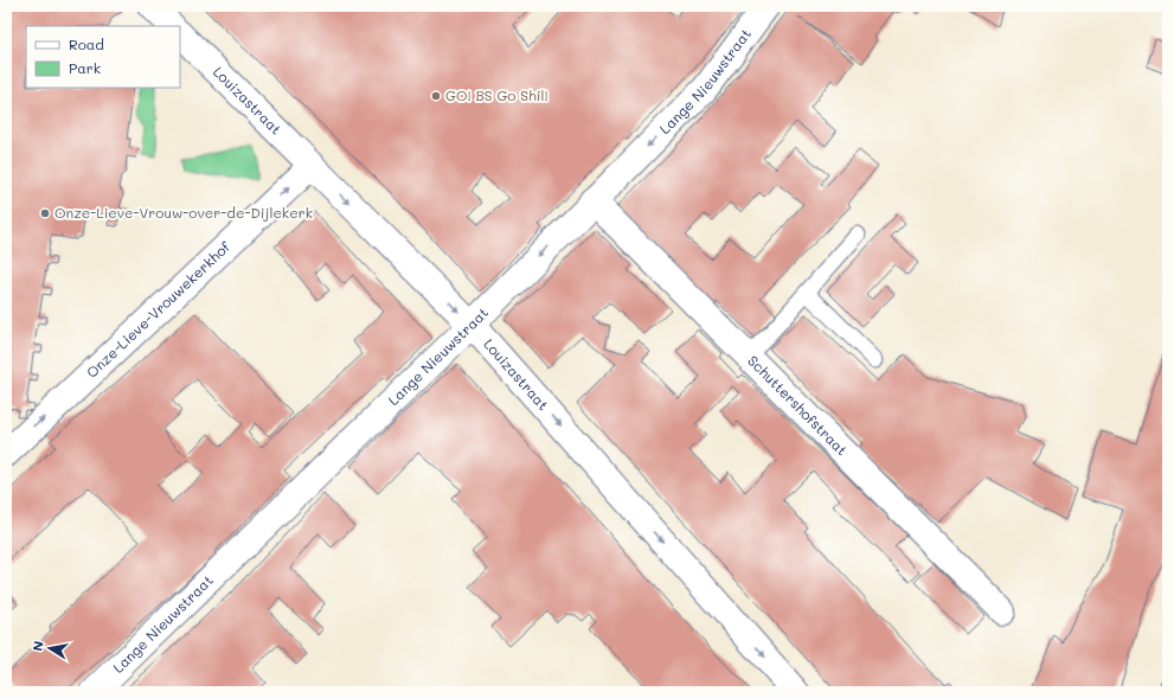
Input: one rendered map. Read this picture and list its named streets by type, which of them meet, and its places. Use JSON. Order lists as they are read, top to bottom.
{
  "streets": {
    "street": [
      "Lange Nieuwstraat",
      "Louizastraat",
      "Onze-Lieve-Vrouwekerkhof",
      "Schuttershofstraat"
    ]
  },
  "crossings": [
    ["Lange Nieuwstraat", "Louizastraat"],
    ["Lange Nieuwstraat", "Schuttershofstraat"],
    ["Louizastraat", "Onze-Lieve-Vrouwekerkhof"]
  ],
  "one_way": ["Lange Nieuwstraat", "Louizastraat", "Onze-Lieve-Vrouwekerkhof"],
  "places": ["GO! BS Go Shil!", "Onze-Lieve-Vrouw-over-de-Dijlekerk"],
  "legend": ["Road", "Park"],
  "north": "left"
}
